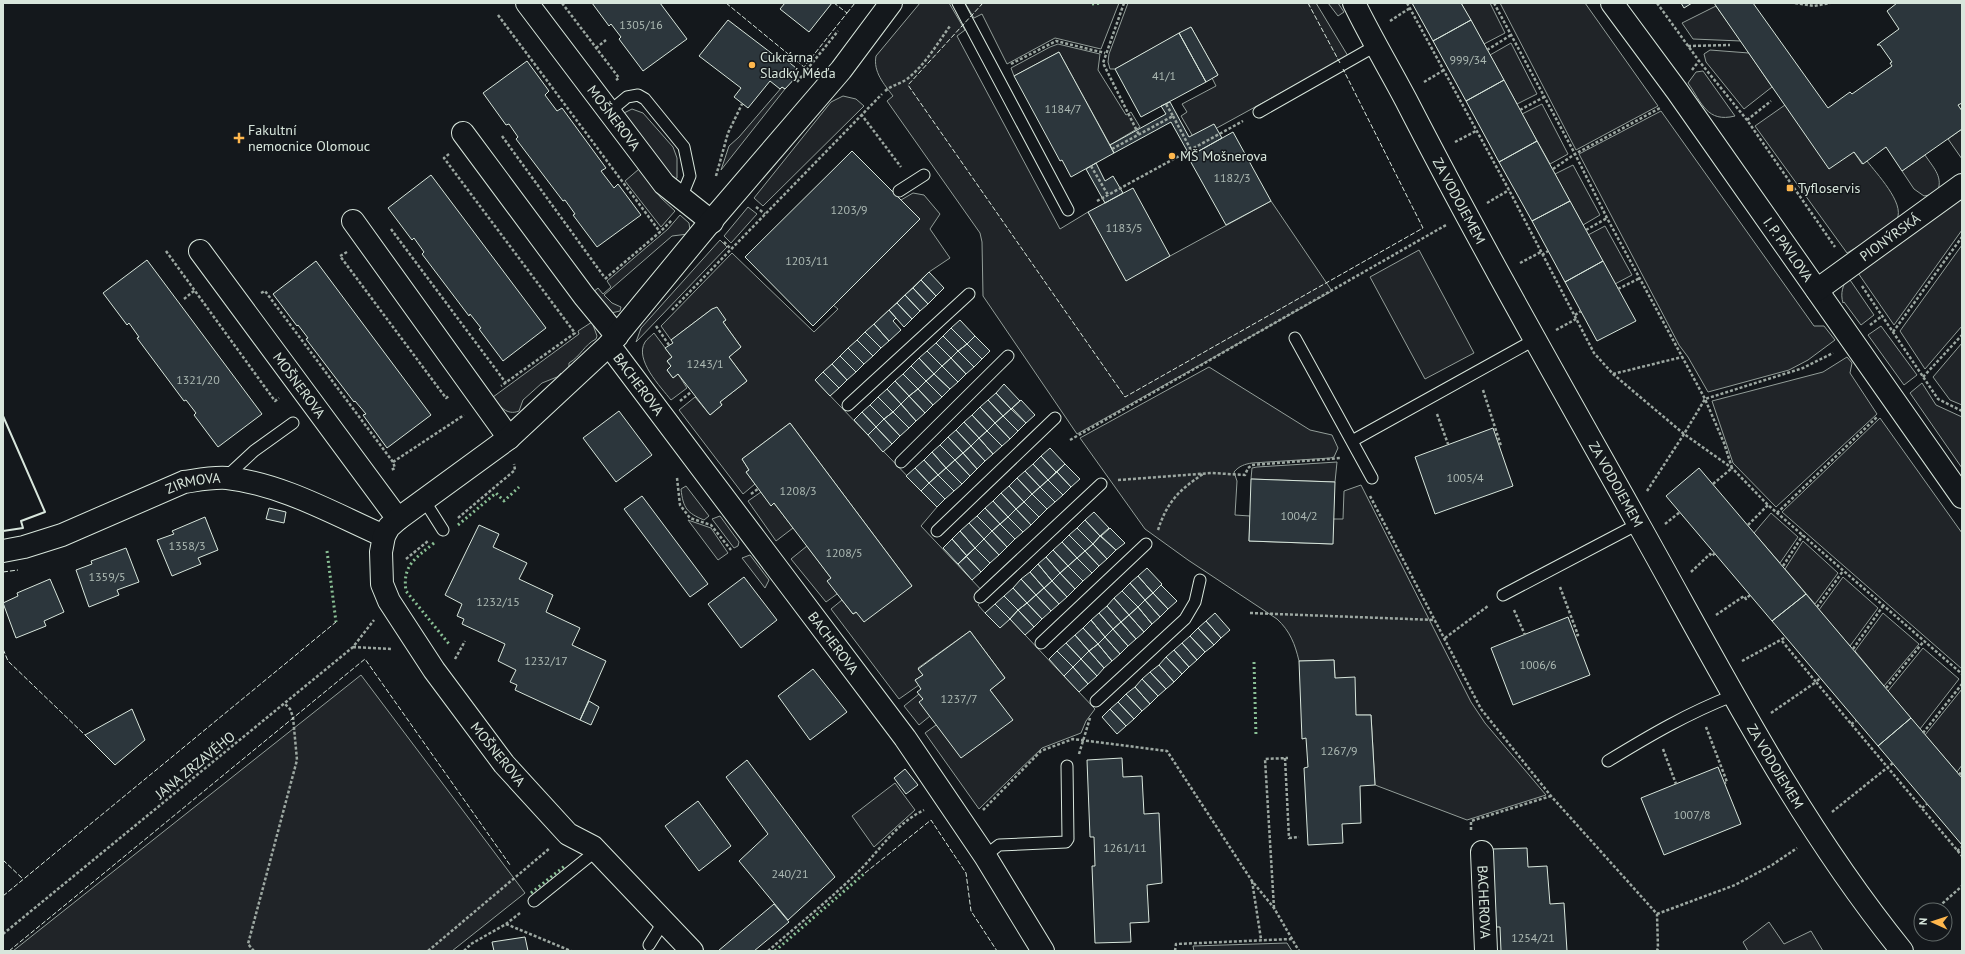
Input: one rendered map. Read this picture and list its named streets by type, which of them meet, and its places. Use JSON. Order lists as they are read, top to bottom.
{
  "streets": {
    "street": [
      "MOŠNEROVA",
      "ZA VODOJEMEM",
      "PIONÝRSKÁ",
      "I. P. PAVLOVA",
      "BACHEROVA",
      "ZIRMOVA"
    ],
    "path": ["JANA ZRZAVÉHO"]
  },
  "crossings": [
    ["MOŠNEROVA", "ZIRMOVA"],
    ["MOŠNEROVA", "JANA ZRZAVÉHO"],
    ["PIONÝRSKÁ", "I. P. PAVLOVA"]
  ],
  "places": {
    "other": ["Cukrárna Sladký Méďa", "MŠ Mošnerova"],
    "health": ["Fakultní nemocnice Olomouc"],
    "transit": ["Tyfloservis"]
  },
  "house_numbers": [
    "1305/16",
    "999/34",
    "41/1",
    "1184/7",
    "1182/3",
    "1203/9",
    "1183/5",
    "1203/11",
    "1243/1",
    "1321/20",
    "1005/4",
    "1208/3",
    "1004/2",
    "1358/3",
    "1208/5",
    "1359/5",
    "1232/15",
    "1232/17",
    "1006/6",
    "1237/7",
    "1267/9",
    "1007/8",
    "1261/11",
    "240/21",
    "1254/21"
  ],
  "north": "left"
}
